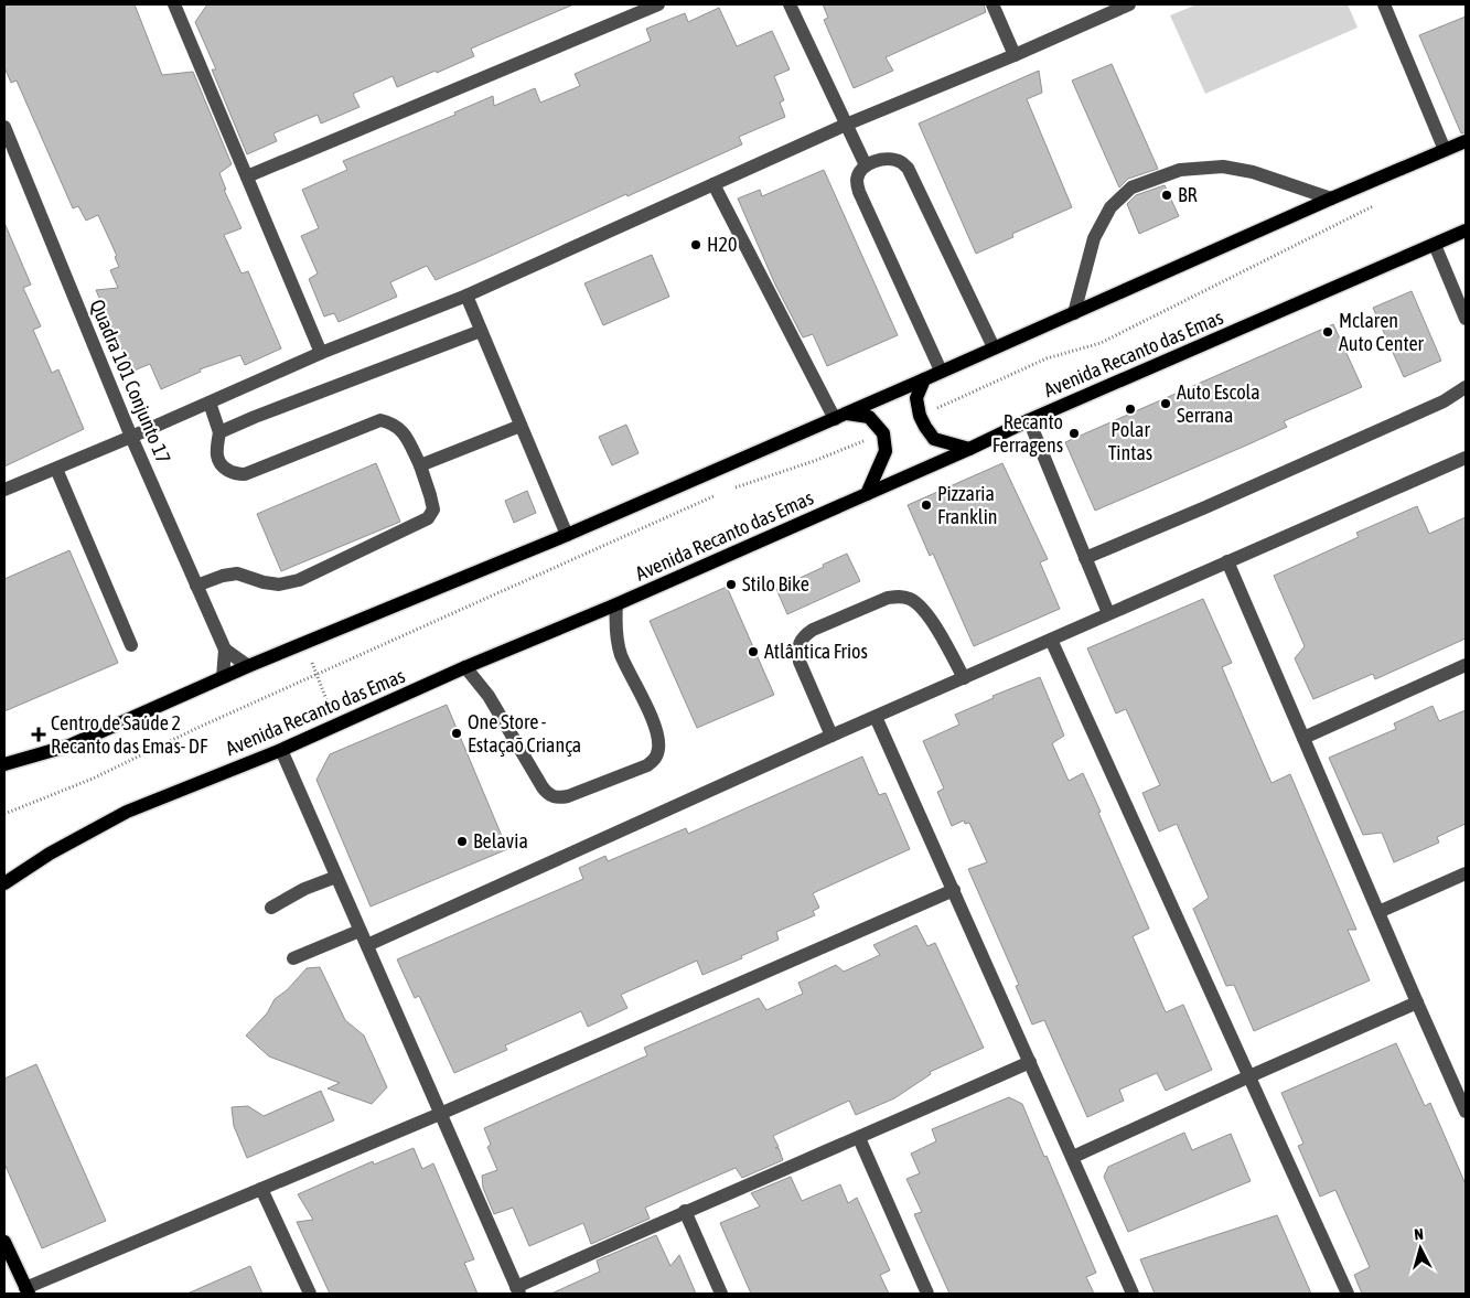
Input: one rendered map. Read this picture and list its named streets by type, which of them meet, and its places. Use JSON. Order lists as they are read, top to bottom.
{
  "streets": {
    "main road": ["Avenida Recanto das Emas"],
    "street": ["Quadra 101 Conjunto 17"]
  },
  "places": {
    "other": [
      "BR",
      "H20",
      "Mclaren Auto Center",
      "Auto Escola Serrana",
      "Polar Tintas",
      "Recanto Ferragens",
      "Pizzaria Franklin",
      "Stilo Bike",
      "Atlântica Frios",
      "One Store - Estaçaõ Criança",
      "Belavia"
    ],
    "health": ["Centro de Saúde 2 Recanto das Emas- DF"]
  },
  "north": "top"
}
